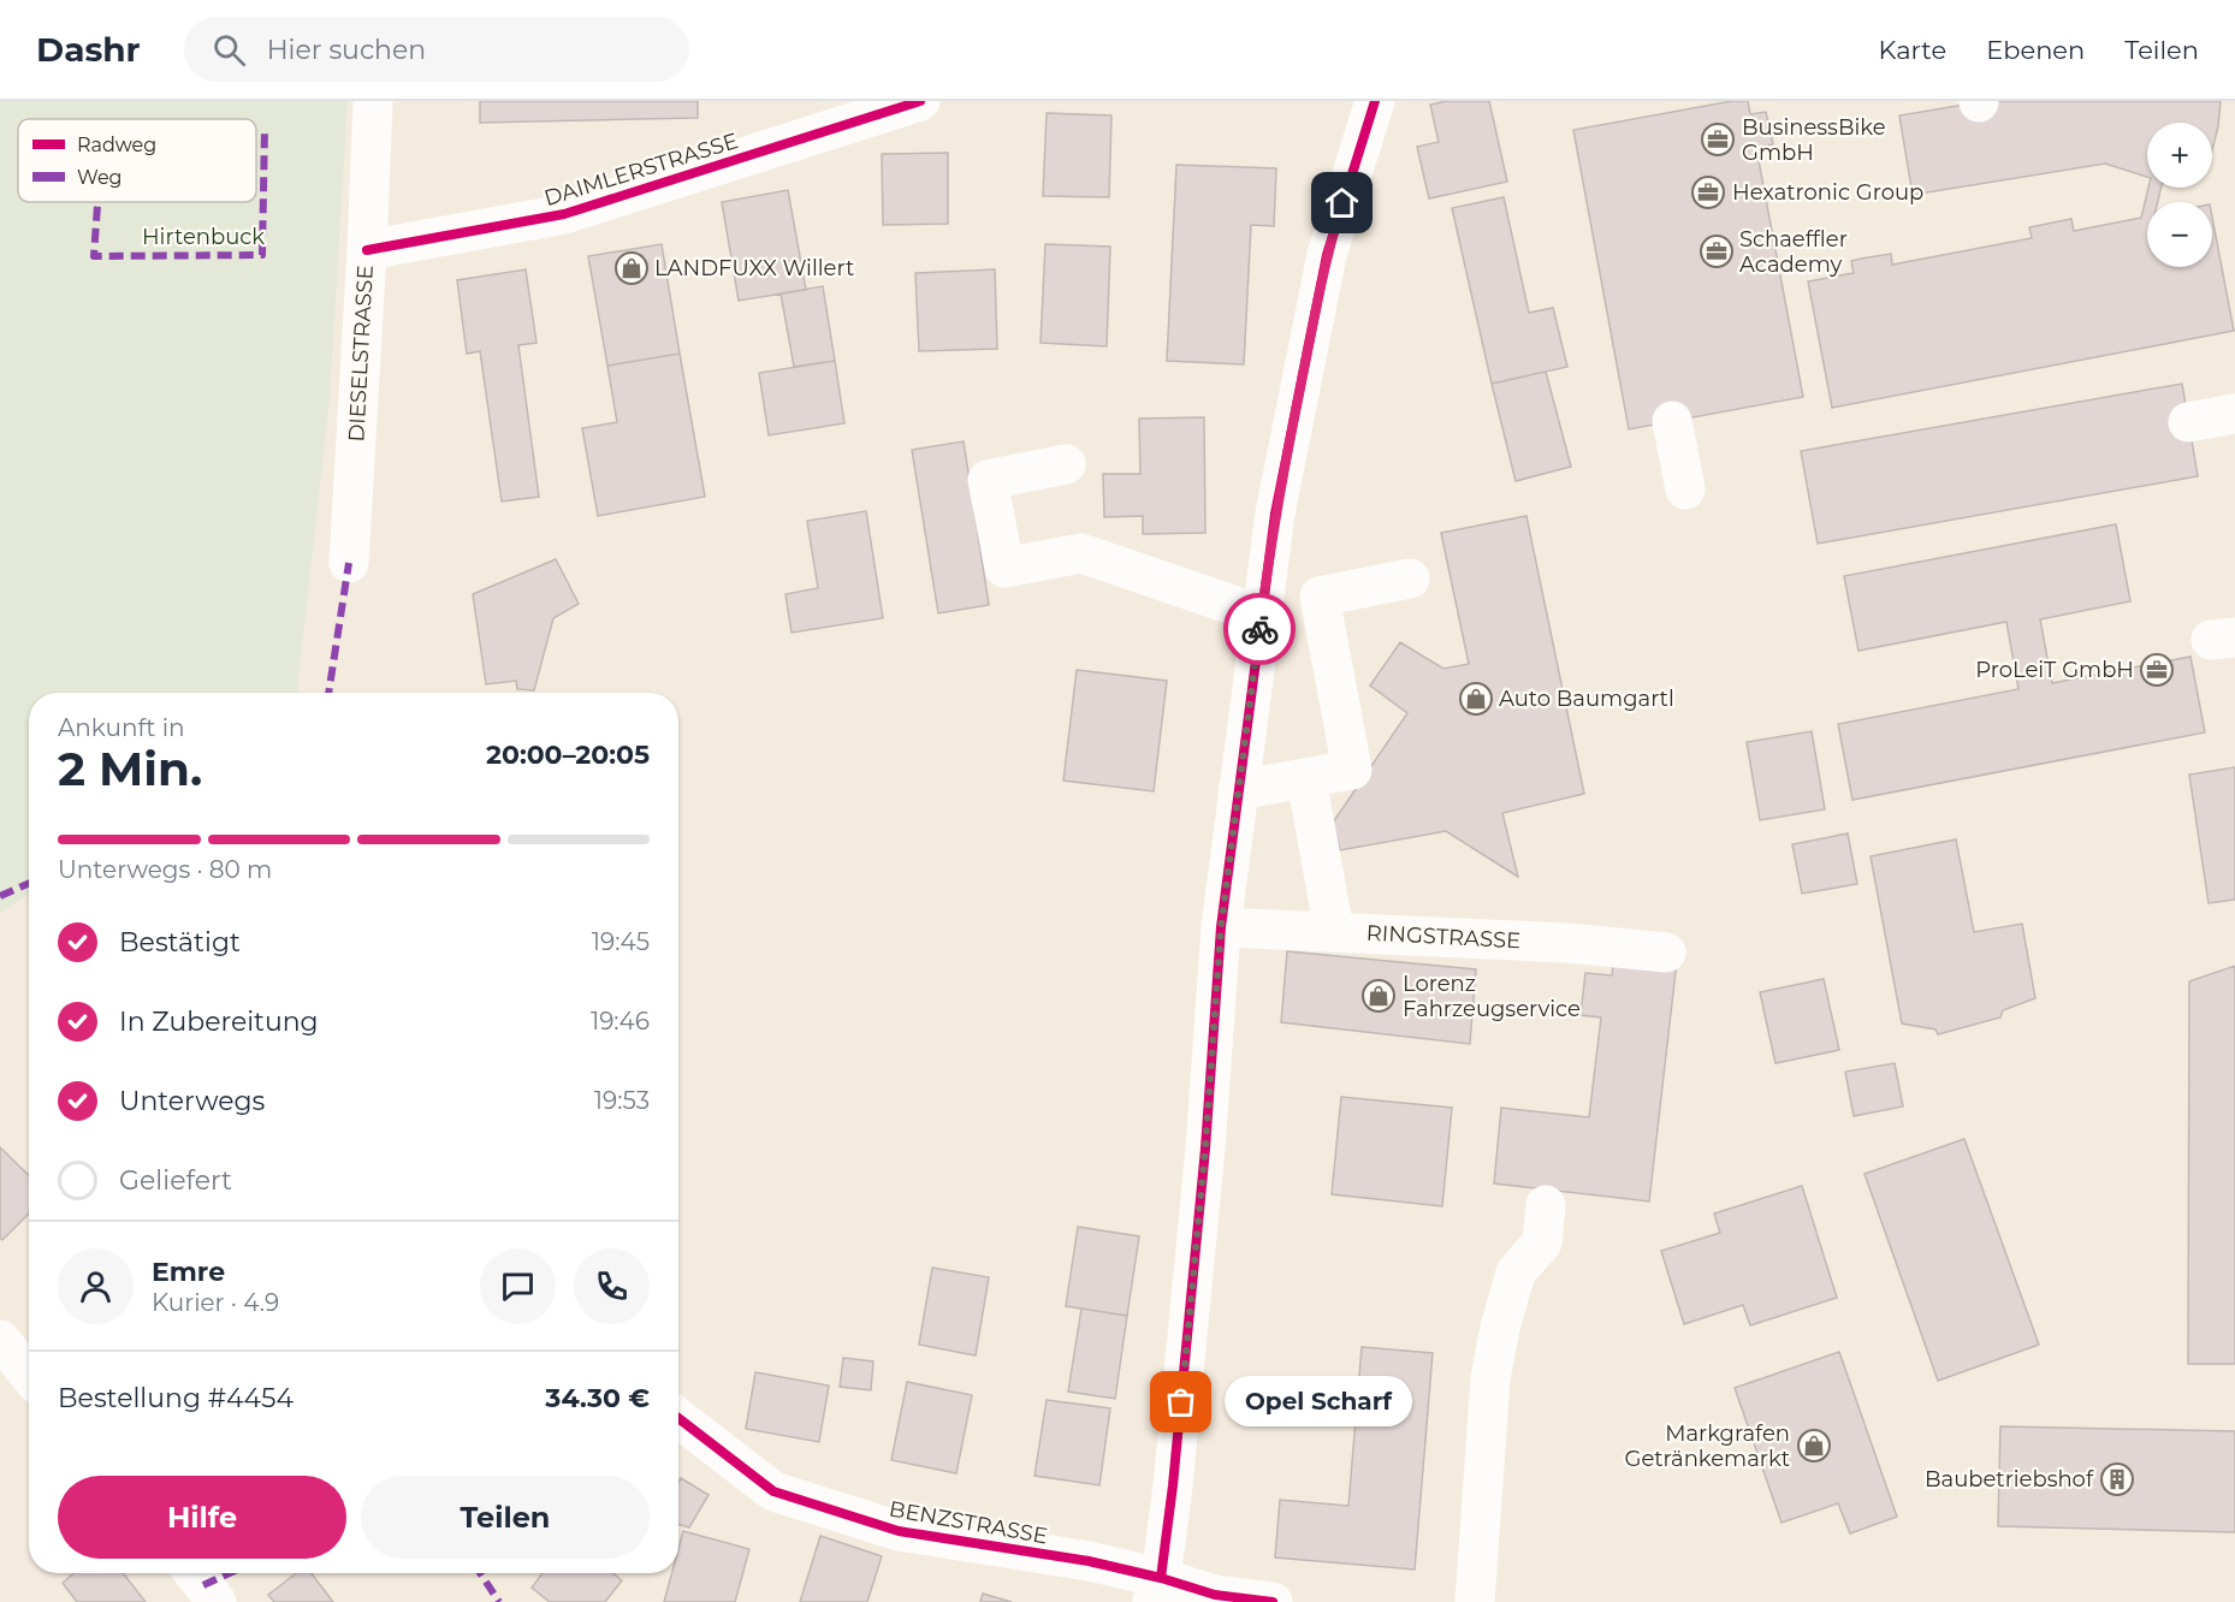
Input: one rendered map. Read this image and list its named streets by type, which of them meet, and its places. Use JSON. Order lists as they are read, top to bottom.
{
  "streets": {
    "street": [
      "DAIMLERSTRASSE",
      "DIESELSTRASSE",
      "RINGSTRASSE",
      "BENZSTRASSE"
    ]
  },
  "crossings": [
    ["DAIMLERSTRASSE", "DIESELSTRASSE"]
  ],
  "parks": ["Hirtenbuck"],
  "places": {
    "office": [
      "BusinessBike GmbH",
      "Hexatronic Group",
      "Schaeffler Academy",
      "ProLeiT GmbH"
    ],
    "shop": [
      "LANDFUXX Willert",
      "Auto Baumgartl",
      "Lorenz Fahrzeugservice",
      "Markgrafen Getränkemarkt"
    ],
    "other": ["Opel Scharf"],
    "building": ["Baubetriebshof"]
  },
  "legend": ["Radweg", "Weg"],
  "page": {
    "header": "Dashr",
    "search": "Hier suchen",
    "nav": ["Karte", "Ebenen", "Teilen"],
    "map_buttons": ["+", "−"],
    "heading": ["2 Min.", "Ankunft in", "20:00–20:05"],
    "panel": [
      "Emre",
      "Kurier · 4.9",
      "Bestellung #4454",
      "34.30 €"
    ],
    "bar": "Unterwegs · 80 m",
    "list": [
      ["Bestätigt", "19:45"],
      ["In Zubereitung", "19:46"],
      ["Unterwegs", "19:53"],
      "Geliefert"
    ],
    "bubble": "Opel Scharf",
    "buttons": ["Hilfe", "Teilen"]
  }
}
